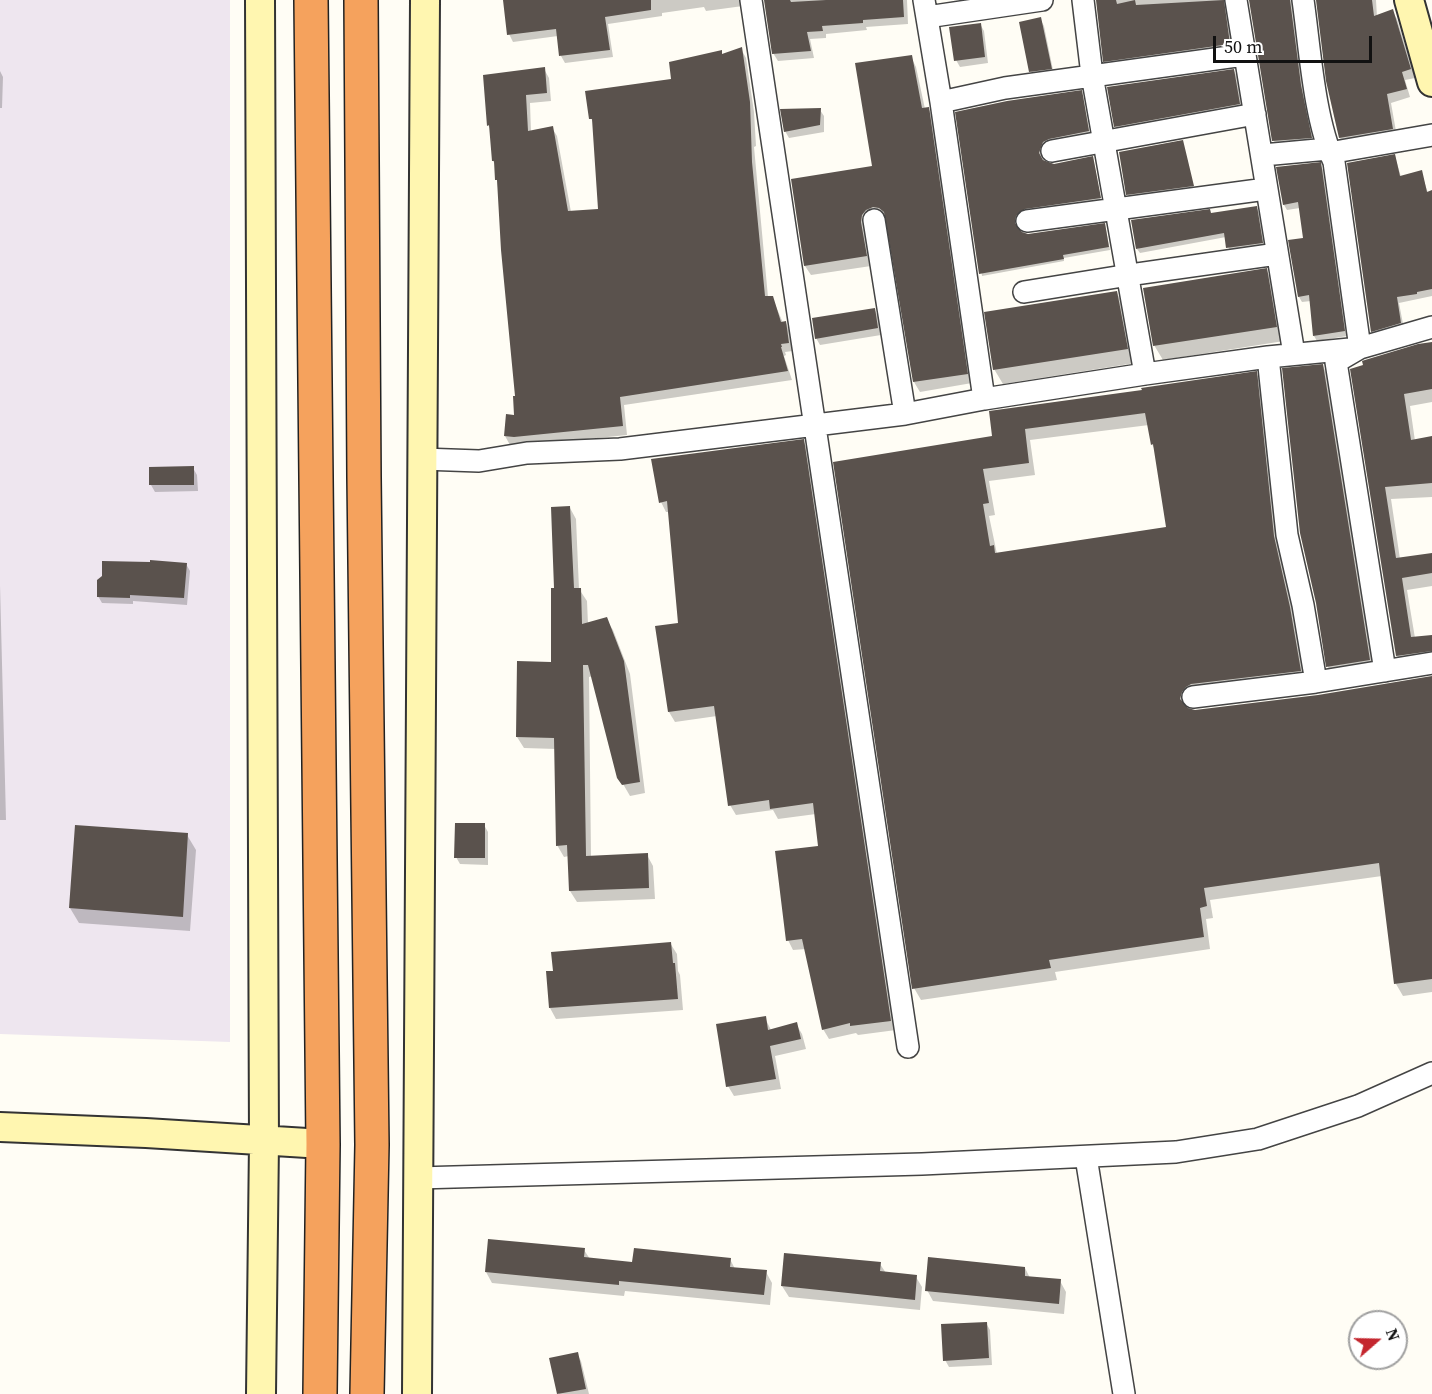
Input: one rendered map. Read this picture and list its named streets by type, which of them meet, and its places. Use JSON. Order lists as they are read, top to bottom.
{
  "scale_bar": "50 m",
  "north": "right"
}
